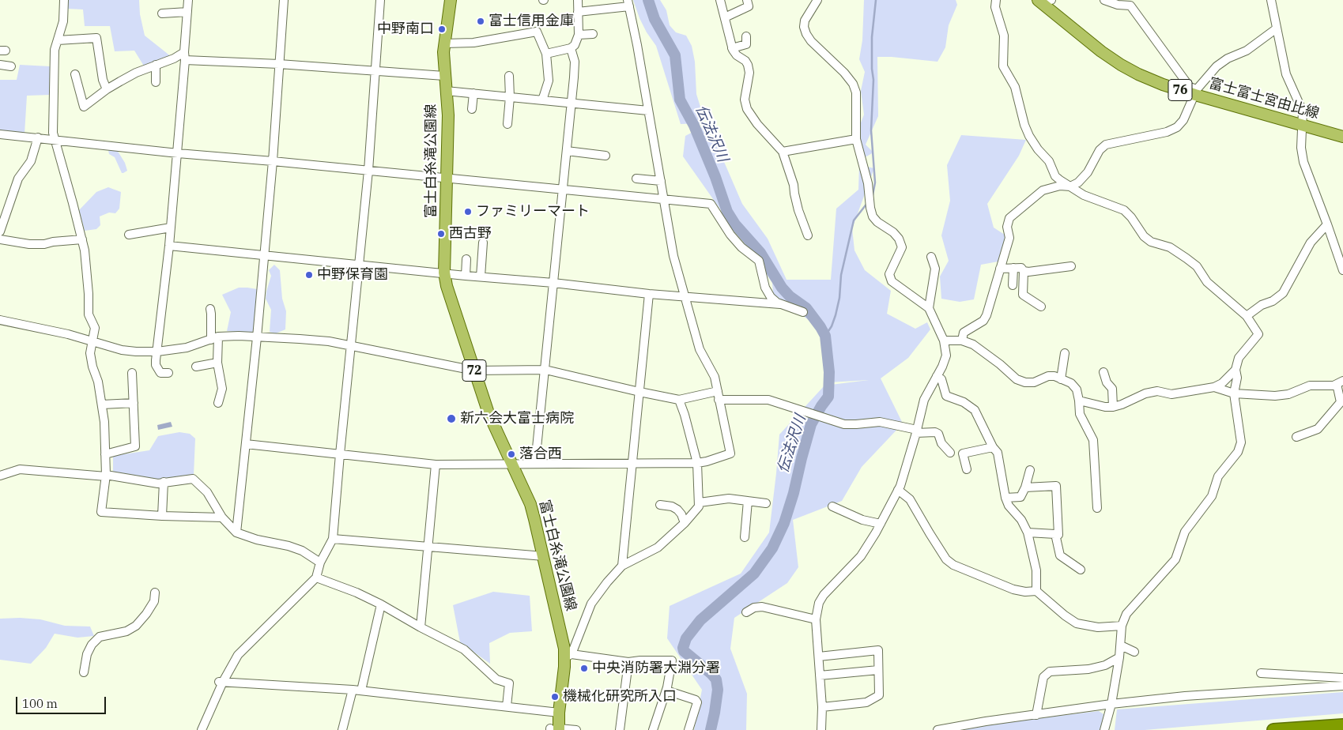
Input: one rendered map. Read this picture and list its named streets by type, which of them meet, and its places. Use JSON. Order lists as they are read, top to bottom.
{
  "streets": {
    "main road": [
      "76",
      "富士富士宮由比線",
      "富士白糸滝公園線",
      "72"
    ]
  },
  "water": ["伝法沢川"],
  "places": [
    "富士信用金庫",
    "中野南口",
    "ファミリーマート",
    "西古野",
    "中野保育園",
    "新六会大富士病院",
    "落合西",
    "中央消防署大淵分署",
    "機械化研究所入口"
  ],
  "scale_bar": "100 m"
}
